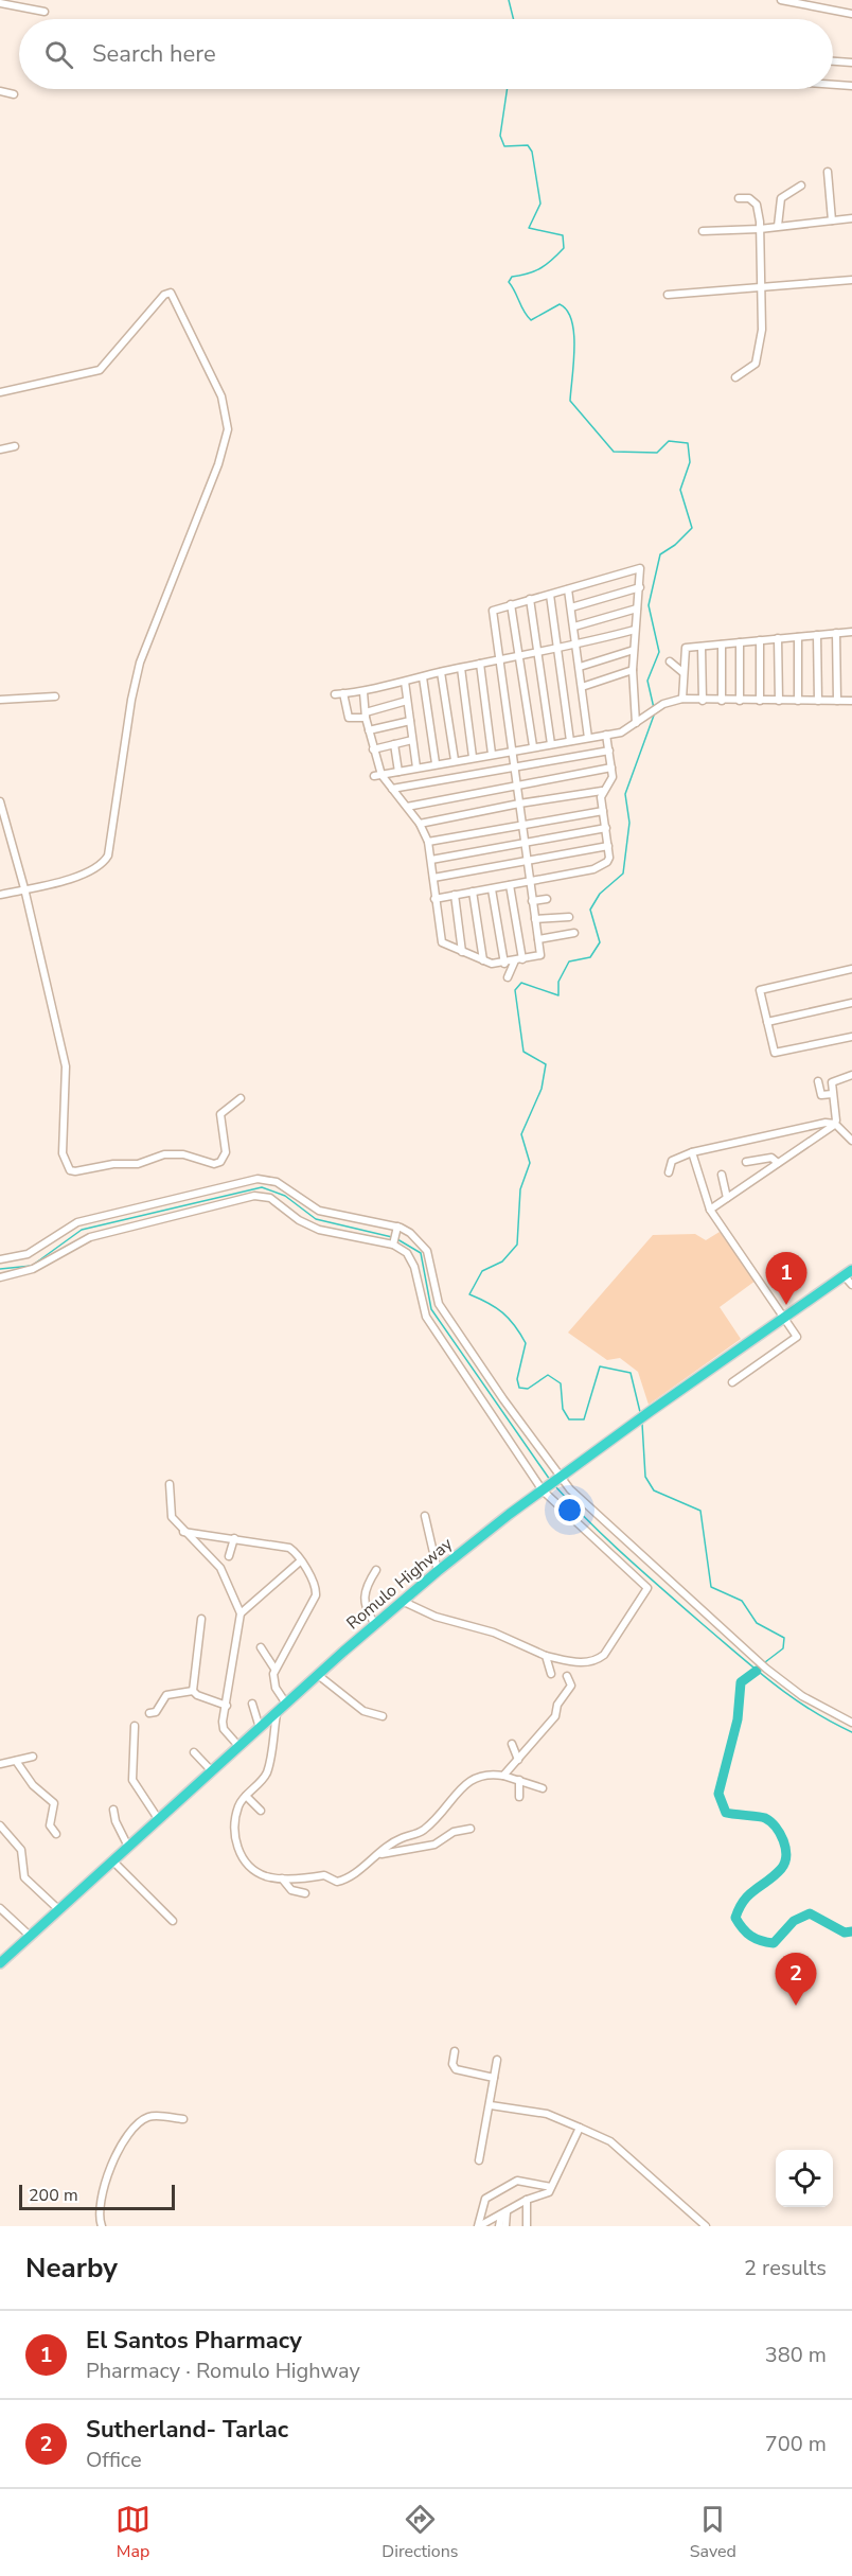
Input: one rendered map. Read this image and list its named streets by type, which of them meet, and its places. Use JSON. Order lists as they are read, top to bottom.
{
  "streets": {
    "highway": ["Romulo Highway"]
  },
  "scale_bar": "200 m",
  "page": {
    "search": "Search here",
    "pins": ["1", "2"],
    "scale": "200 m",
    "heading": ["Nearby", "2 results"],
    "list": [
      {
        "mark": "1",
        "name": "El Santos Pharmacy",
        "note": "Pharmacy · Romulo Highway",
        "value": "380 m"
      },
      {
        "mark": "2",
        "name": "Sutherland- Tarlac",
        "note": "Office",
        "value": "700 m"
      }
    ],
    "nav": ["Map", "Directions", "Saved"]
  }
}
